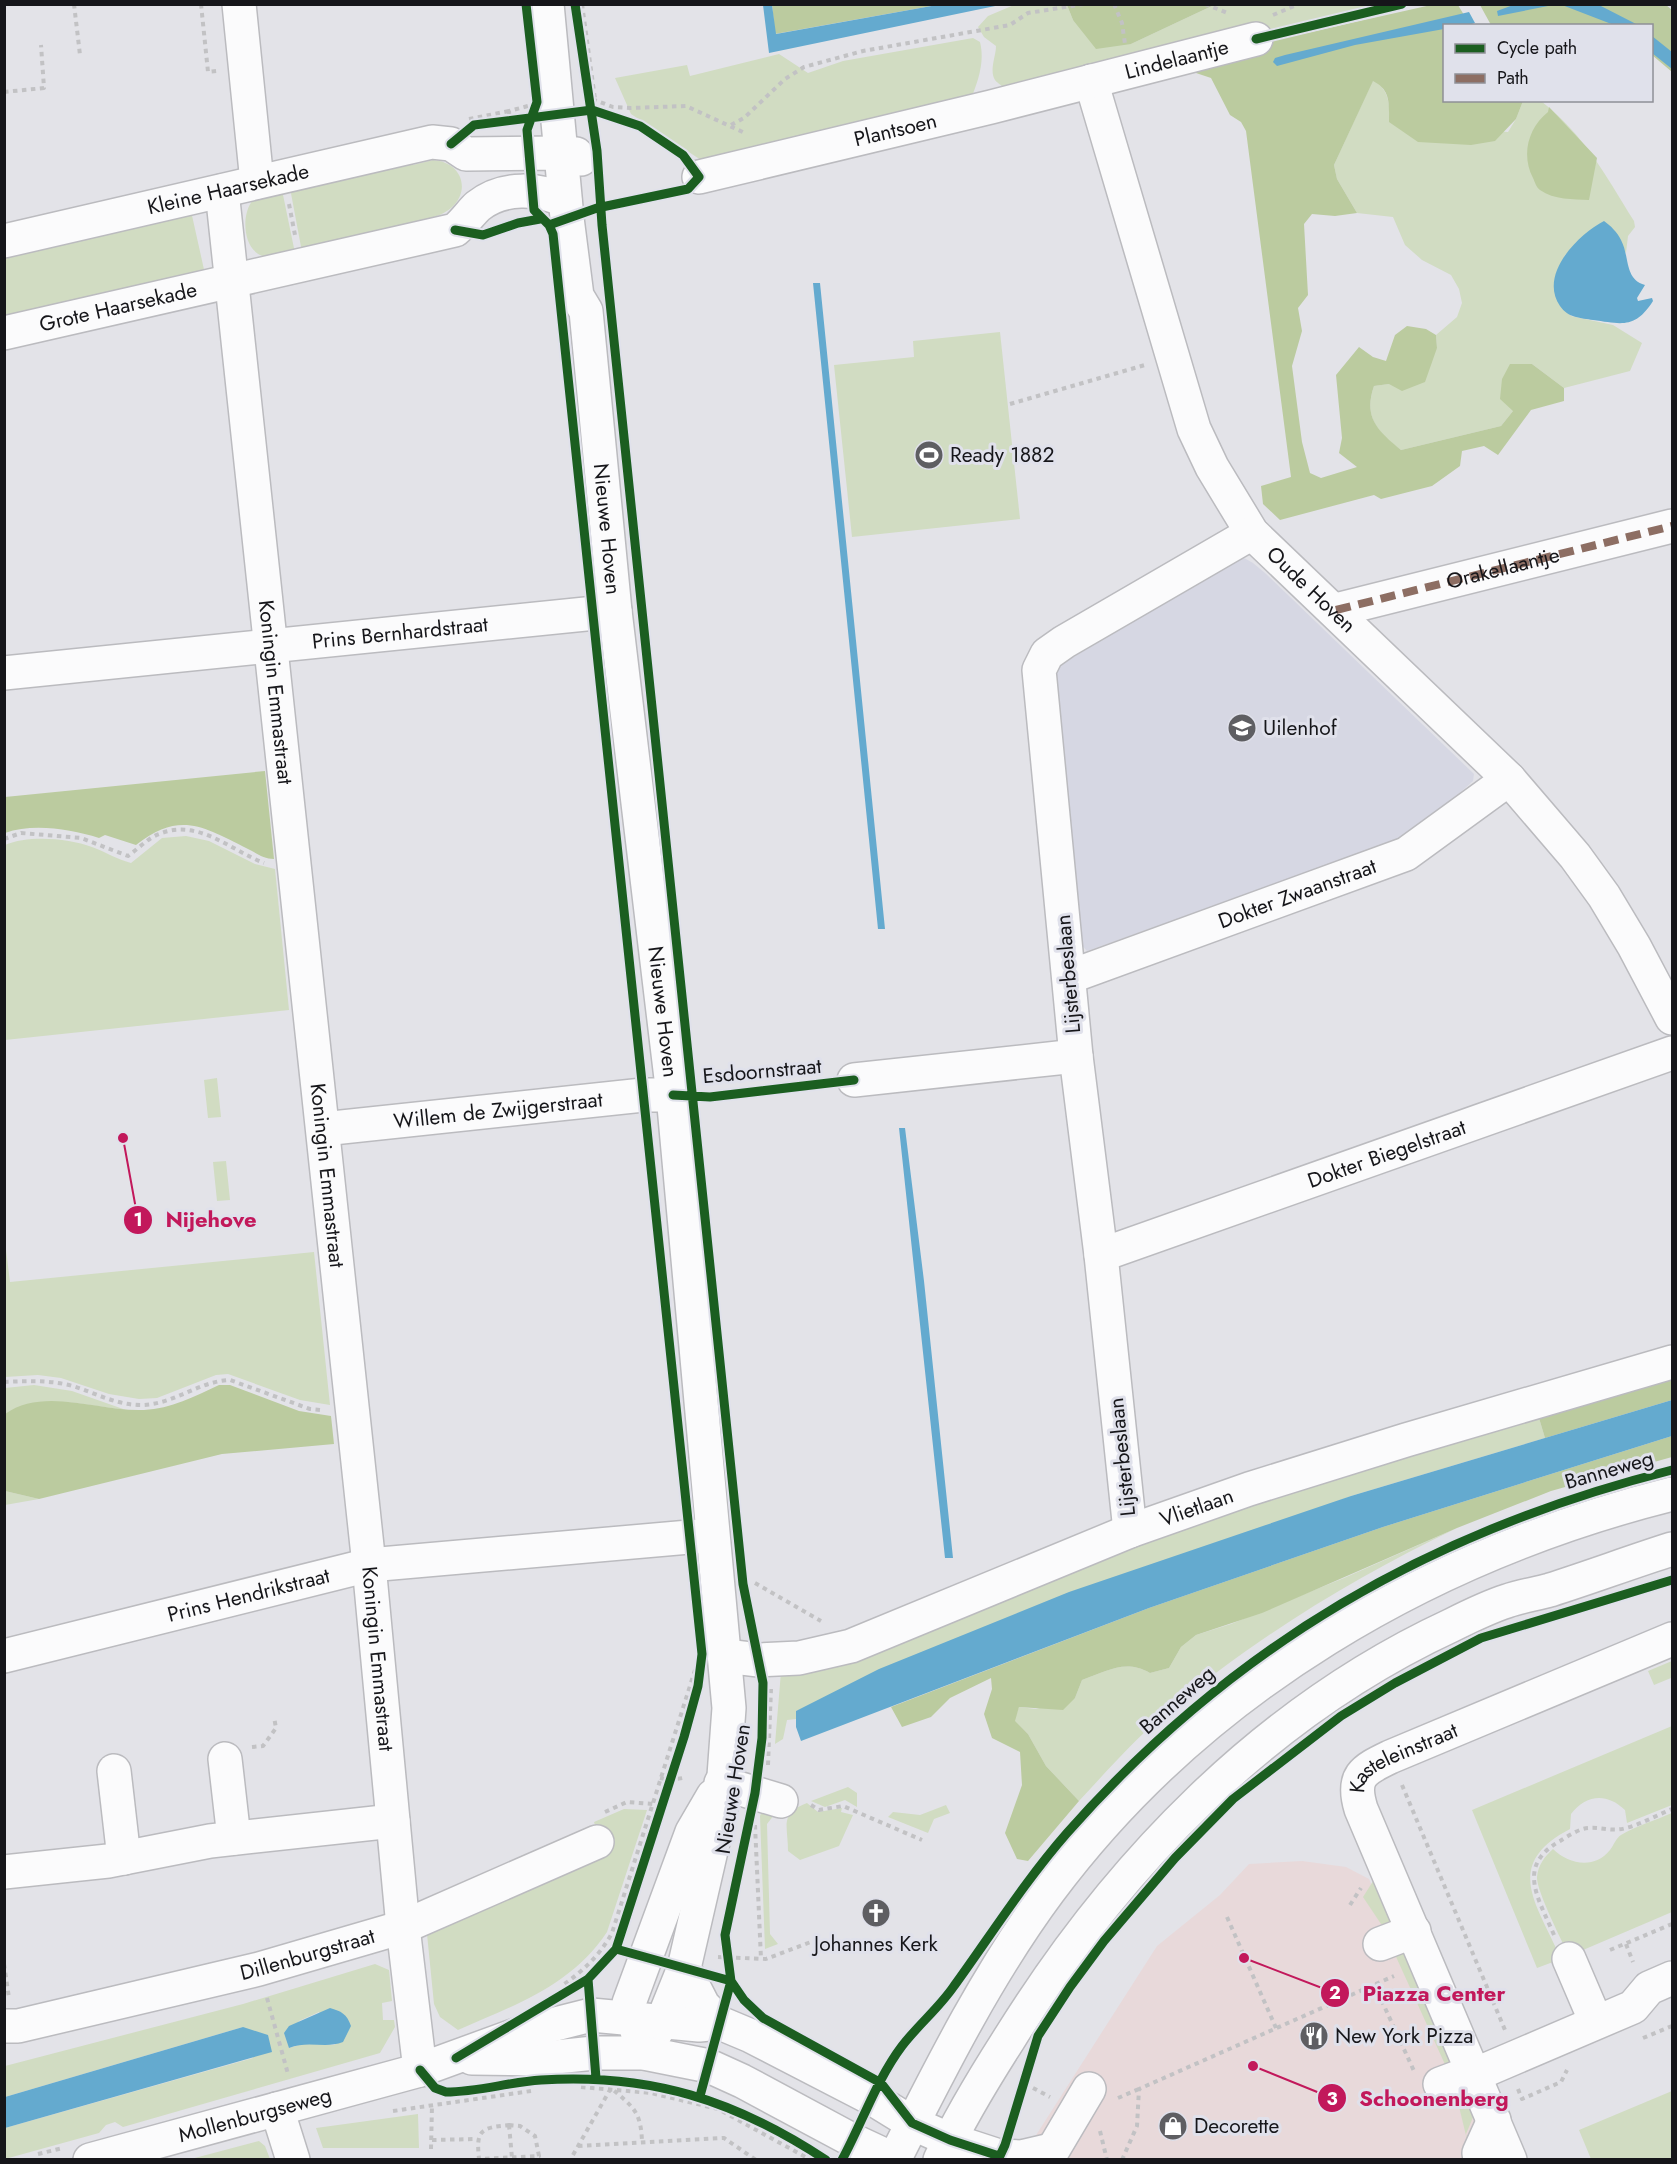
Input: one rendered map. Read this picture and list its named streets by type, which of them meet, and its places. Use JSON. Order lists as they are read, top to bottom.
{
  "streets": {
    "street": [
      "Lindelaantje",
      "Plantsoen",
      "Kleine Haarsekade",
      "Grote Haarsekade",
      "Nieuwe Hoven",
      "Orakellaantje",
      "Oude Hoven",
      "Prins Bernhardstraat",
      "Koningin Emmastraat",
      "Dokter Zwaanstraat",
      "Lijsterbeslaan",
      "Willem de Zwijgerstraat",
      "Dokter Biegelstraat",
      "Banneweg",
      "Vlietlaan",
      "Prins Hendrikstraat",
      "Kasteleinstraat",
      "Dillenburgstraat",
      "Mollenburgseweg"
    ],
    "cycle path": ["Esdoornstraat"]
  },
  "crossings": [
    ["Lindelaantje", "Plantsoen"],
    ["Lindelaantje", "Oude Hoven"],
    ["Plantsoen", "Oude Hoven"],
    ["Kleine Haarsekade", "Grote Haarsekade"],
    ["Kleine Haarsekade", "Nieuwe Hoven"],
    ["Grote Haarsekade", "Nieuwe Hoven"],
    ["Grote Haarsekade", "Koningin Emmastraat"],
    ["Nieuwe Hoven", "Prins Bernhardstraat"],
    ["Nieuwe Hoven", "Willem de Zwijgerstraat"],
    ["Nieuwe Hoven", "Vlietlaan"],
    ["Nieuwe Hoven", "Prins Hendrikstraat"],
    ["Nieuwe Hoven", "Mollenburgseweg"],
    ["Orakellaantje", "Oude Hoven"],
    ["Oude Hoven", "Dokter Zwaanstraat"],
    ["Oude Hoven", "Lijsterbeslaan"],
    ["Prins Bernhardstraat", "Koningin Emmastraat"],
    ["Koningin Emmastraat", "Willem de Zwijgerstraat"],
    ["Koningin Emmastraat", "Prins Hendrikstraat"],
    ["Koningin Emmastraat", "Dillenburgstraat"],
    ["Koningin Emmastraat", "Mollenburgseweg"],
    ["Dokter Zwaanstraat", "Lijsterbeslaan"],
    ["Lijsterbeslaan", "Dokter Biegelstraat"],
    ["Lijsterbeslaan", "Vlietlaan"],
    ["Banneweg", "Mollenburgseweg"]
  ],
  "places": {
    "sports": ["Ready 1882"],
    "school or university": ["Uilenhof"],
    "other": ["Nijehove", "Piazza Center", "Schoonenberg"],
    "church": ["Johannes Kerk"],
    "restaurant": ["New York Pizza"],
    "shop": ["Decorette"]
  },
  "legend": ["Cycle path", "Path"]
}
